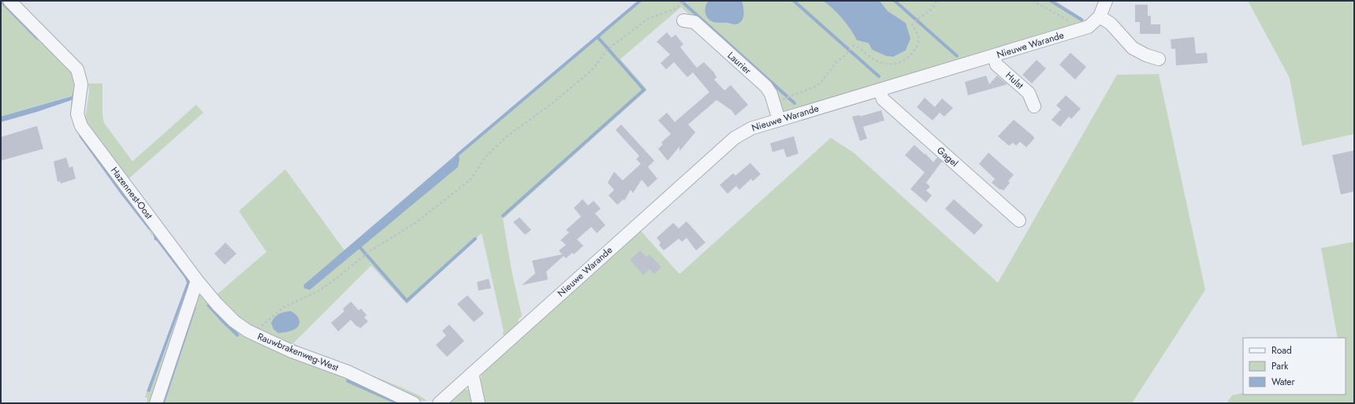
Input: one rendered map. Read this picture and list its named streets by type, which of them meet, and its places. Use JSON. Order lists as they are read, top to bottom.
{
  "streets": {
    "street": [
      "Nieuwe Warande",
      "Laurier",
      "Hulst",
      "Gagel",
      "Hazennest-Oost",
      "Rauwbrakenweg-West"
    ]
  },
  "crossings": [
    ["Nieuwe Warande", "Laurier"],
    ["Nieuwe Warande", "Hulst"],
    ["Nieuwe Warande", "Gagel"],
    ["Hazennest-Oost", "Rauwbrakenweg-West"]
  ],
  "legend": ["Road", "Park", "Water"]
}
